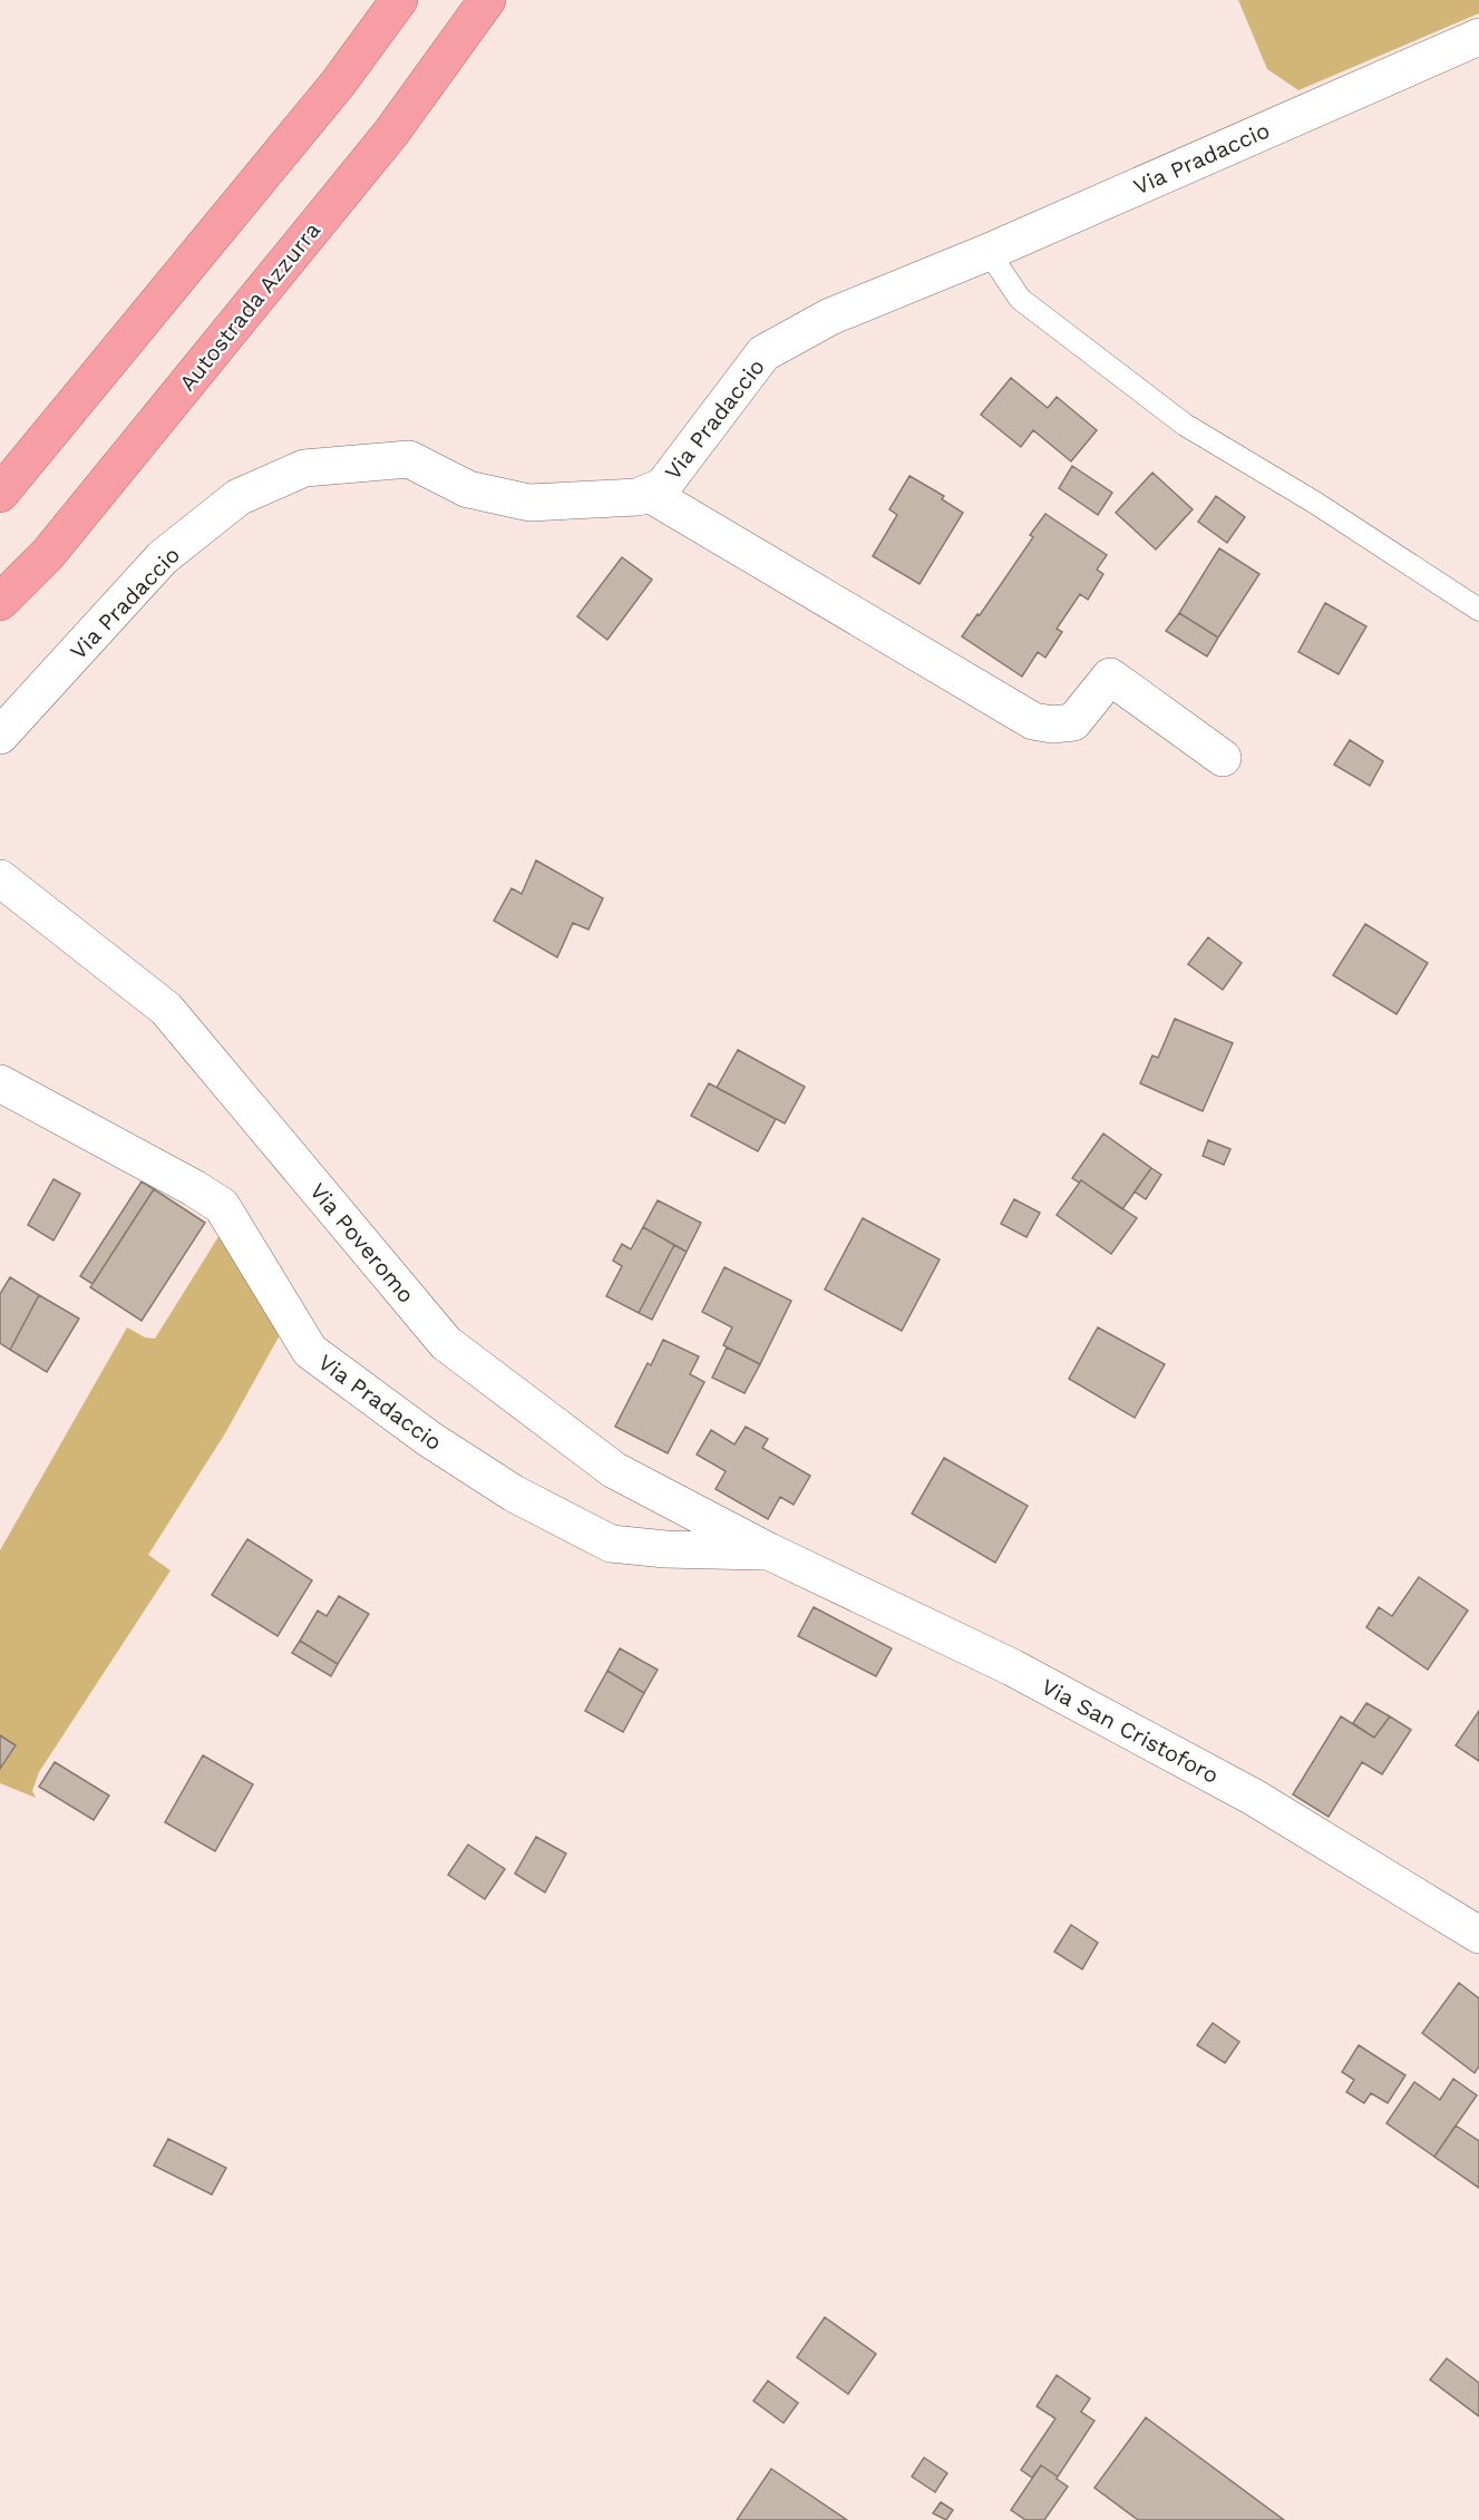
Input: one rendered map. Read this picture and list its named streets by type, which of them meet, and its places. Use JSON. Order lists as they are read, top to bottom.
{
  "streets": {
    "highway": ["Autostrada Azzurra"],
    "street": ["Via Pradaccio", "Via Poveromo", "Via San Cristoforo"]
  },
  "crossings": [
    ["Via Pradaccio", "Via Poveromo"],
    ["Via Pradaccio", "Via San Cristoforo"],
    ["Via Poveromo", "Via San Cristoforo"]
  ]
}
